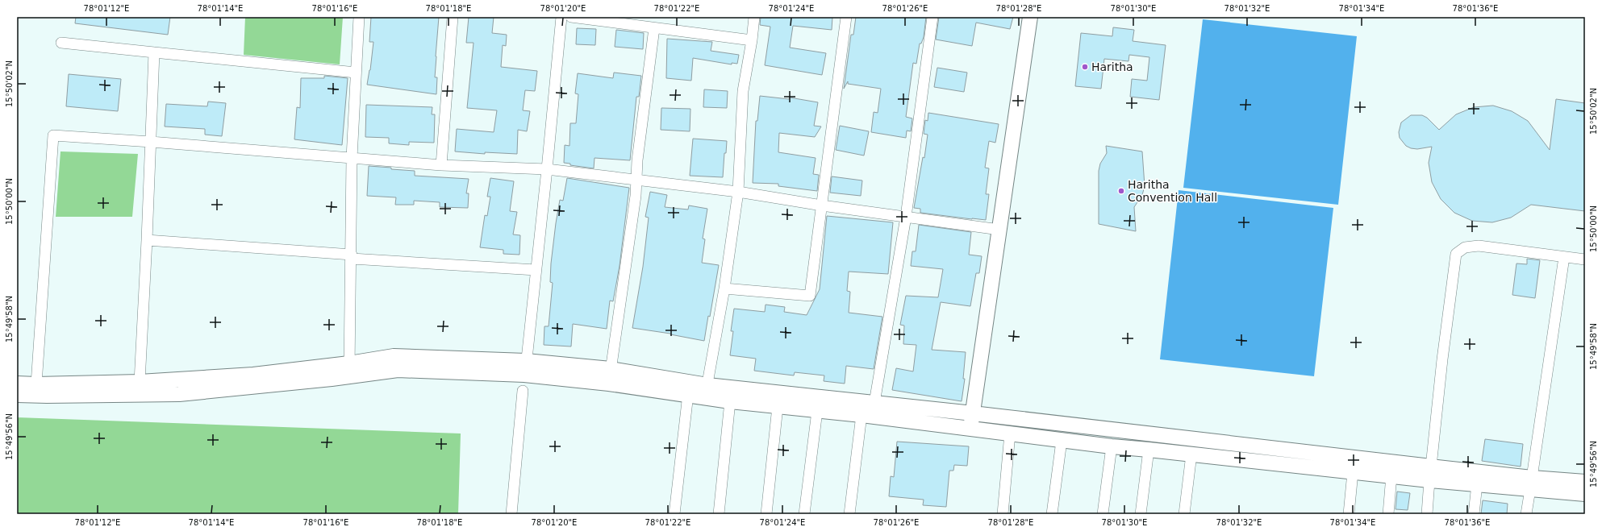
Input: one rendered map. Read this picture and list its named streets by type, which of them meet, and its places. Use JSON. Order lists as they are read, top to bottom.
{
  "places": ["Haritha", "Haritha Convention Hall"],
  "coordinates": [
    "78°01'12\"E",
    "78°01'14\"E",
    "78°01'16\"E",
    "78°01'18\"E",
    "78°01'20\"E",
    "78°01'22\"E",
    "78°01'24\"E",
    "78°01'26\"E",
    "78°01'28\"E",
    "78°01'30\"E",
    "78°01'32\"E",
    "78°01'34\"E",
    "78°01'36\"E",
    "15°50'02\"N",
    "15°50'00\"N",
    "15°49'58\"N",
    "15°49'56\"N"
  ]
}
